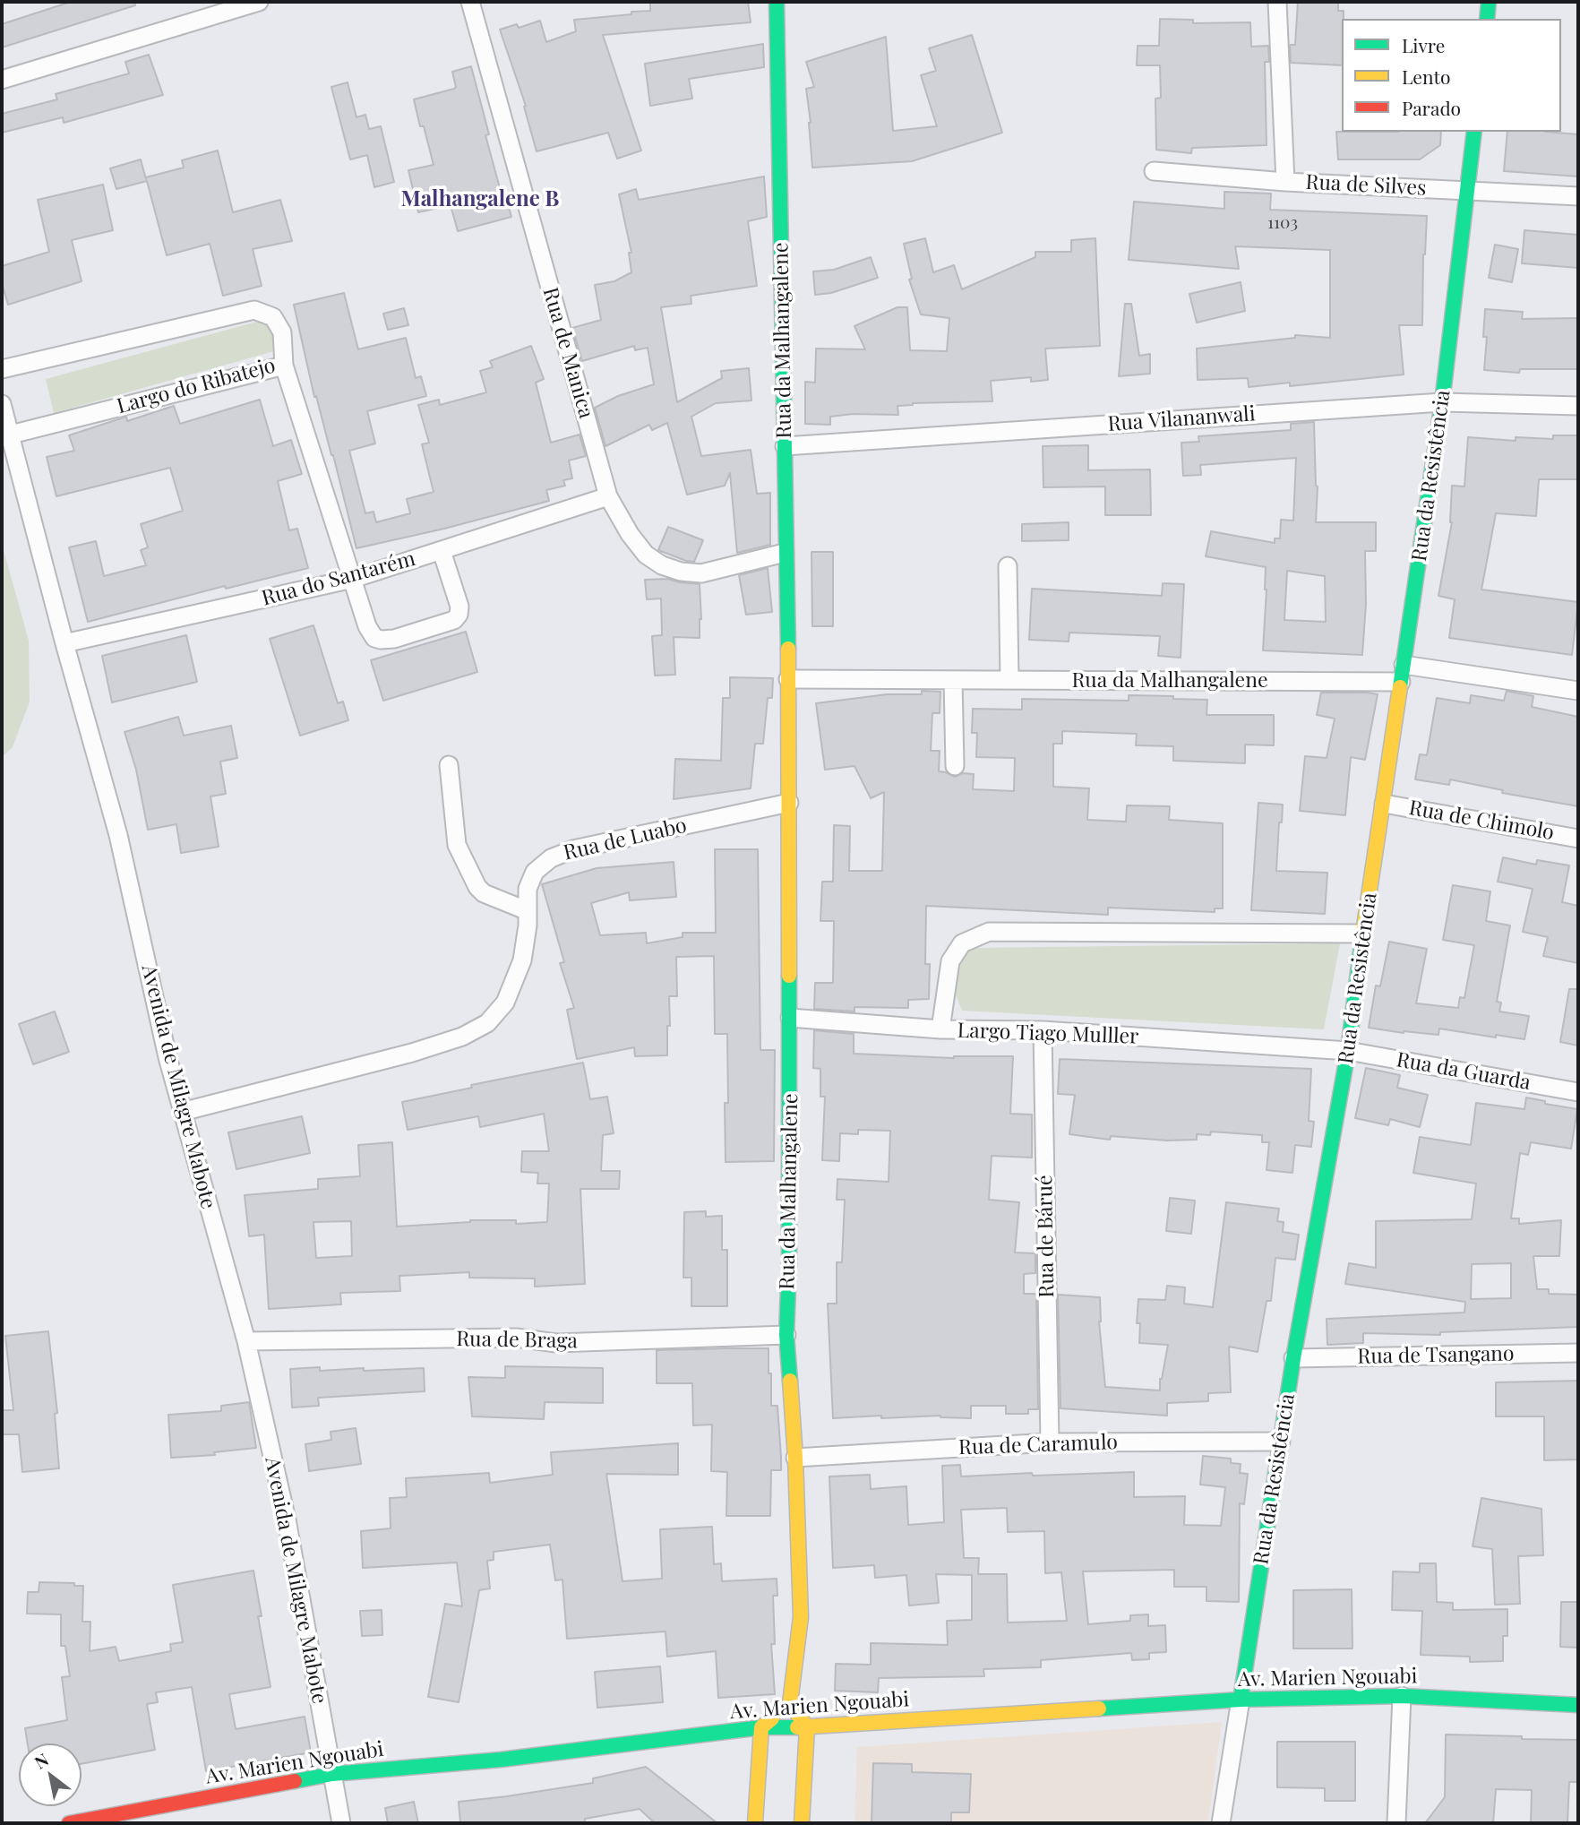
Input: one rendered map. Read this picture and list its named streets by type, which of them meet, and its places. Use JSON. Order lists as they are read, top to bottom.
{
  "streets": {
    "street": [
      "Rua de Silves",
      "Rua da Malhangalene",
      "Rua de Manica",
      "Largo do Ribatejo",
      "Rua Vilananwali",
      "Rua da Resistência",
      "Rua do Santarém",
      "Rua de Chimolo",
      "Rua de Luabo",
      "Largo Tiago Mulller",
      "Rua da Guarda",
      "Avenida de Milagre Mabote",
      "Rua de Bárué",
      "Rua de Braga",
      "Rua de Tsangano",
      "Rua de Caramulo",
      "Av. Marien Ngouabi"
    ]
  },
  "crossings": [
    ["Rua de Silves", "Rua da Resistência"],
    ["Rua da Malhangalene", "Rua de Manica"],
    ["Rua da Malhangalene", "Rua Vilananwali"],
    ["Rua da Malhangalene", "Rua da Resistência"],
    ["Rua da Malhangalene", "Rua de Luabo"],
    ["Rua da Malhangalene", "Rua de Braga"],
    ["Rua da Malhangalene", "Rua de Caramulo"],
    ["Rua de Manica", "Rua do Santarém"],
    ["Largo do Ribatejo", "Avenida de Milagre Mabote"],
    ["Rua Vilananwali", "Rua da Resistência"],
    ["Rua da Resistência", "Rua de Chimolo"],
    ["Rua da Resistência", "Largo Tiago Mulller"],
    ["Rua da Resistência", "Rua da Guarda"],
    ["Rua da Resistência", "Rua de Tsangano"],
    ["Rua da Resistência", "Rua de Caramulo"],
    ["Rua da Resistência", "Av. Marien Ngouabi"],
    ["Rua do Santarém", "Avenida de Milagre Mabote"],
    ["Rua de Luabo", "Avenida de Milagre Mabote"],
    ["Largo Tiago Mulller", "Rua da Guarda"],
    ["Largo Tiago Mulller", "Rua de Bárué"],
    ["Avenida de Milagre Mabote", "Rua de Braga"],
    ["Avenida de Milagre Mabote", "Av. Marien Ngouabi"],
    ["Rua de Bárué", "Rua de Caramulo"]
  ],
  "districts": ["Malhangalene B"],
  "house_numbers": ["1103"],
  "legend": ["Livre", "Lento", "Parado"],
  "north": "top left"
}
